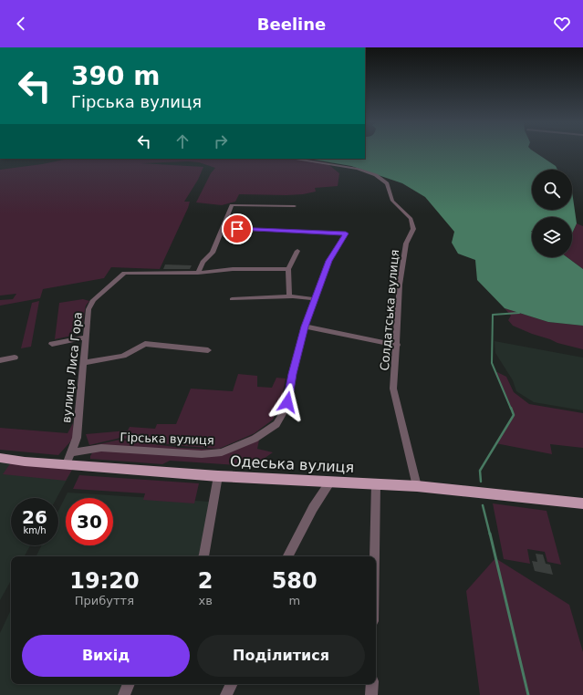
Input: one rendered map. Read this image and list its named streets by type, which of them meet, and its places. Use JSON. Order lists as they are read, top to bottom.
{
  "streets": {
    "main road": ["Одеська вулиця"],
    "street": ["Солдатська вулиця", "вулиця Лиса Гора", "Гірська вулиця"]
  },
  "crossings": [
    ["Солдатська вулиця", "Одеська вулиця"],
    ["вулиця Лиса Гора", "Гірська вулиця"],
    ["вулиця Лиса Гора", "Одеська вулиця"]
  ],
  "page": {
    "header": "Beeline",
    "turn": ["390 m", "Гірська вулиця"],
    "speed": "26 km/h",
    "limit": "30",
    "eta": [
      "19:20",
      "Прибуття",
      "2",
      "хв",
      "580",
      "m"
    ],
    "buttons": ["Вихід", "Поділитися"]
  }
}
